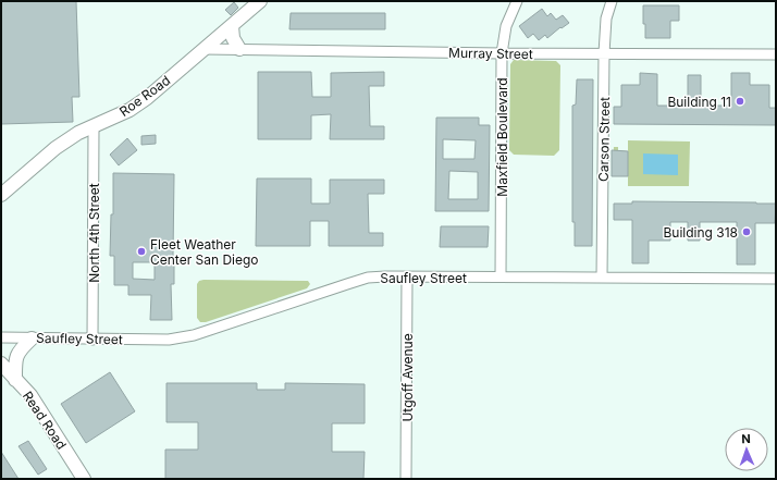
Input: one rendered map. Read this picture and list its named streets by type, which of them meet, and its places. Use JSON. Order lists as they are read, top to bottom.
{
  "streets": {
    "street": [
      "Murray Street",
      "Roe Road",
      "Maxfield Boulevard",
      "Carson Street",
      "North 4th Street",
      "Saufley Street",
      "Utgoff Avenue",
      "Read Road"
    ]
  },
  "crossings": [
    ["Murray Street", "Roe Road"],
    ["Murray Street", "Maxfield Boulevard"],
    ["Murray Street", "Carson Street"],
    ["Roe Road", "North 4th Street"],
    ["Maxfield Boulevard", "Saufley Street"],
    ["Carson Street", "Saufley Street"],
    ["North 4th Street", "Saufley Street"],
    ["Saufley Street", "Utgoff Avenue"]
  ],
  "places": ["Building 11", "Building 318", "Fleet Weather Center San Diego"],
  "north": "top"
}
